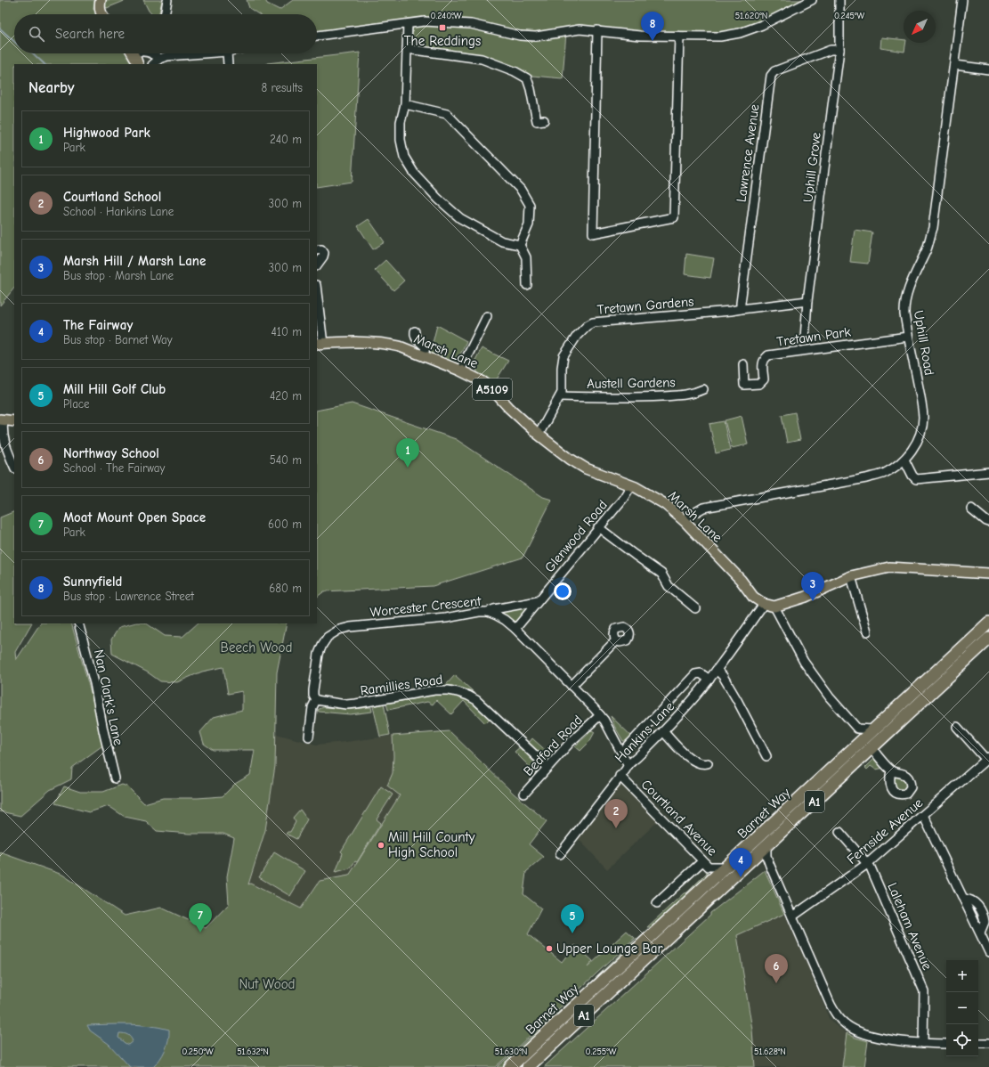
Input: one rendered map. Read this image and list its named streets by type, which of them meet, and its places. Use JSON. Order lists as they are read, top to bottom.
{
  "streets": {
    "highway": ["A1", "Barnet Way"],
    "main road": ["Marsh Lane", "A5109"],
    "street": [
      "Lawrence Avenue",
      "Uphill Grove",
      "Tretawn Gardens",
      "Tretawn Park",
      "Uphill Road",
      "Austell Gardens",
      "Glenwood Road",
      "Worcester Crescent",
      "Ramillies Road",
      "Nan Clark's Lane",
      "Hankins Lane",
      "Bedford Road",
      "Courtland Avenue",
      "Fernside Avenue",
      "Laleham Avenue"
    ]
  },
  "crossings": [
    ["Lawrence Avenue", "Uphill Grove"],
    ["Lawrence Avenue", "Tretawn Gardens"],
    ["Uphill Grove", "Tretawn Gardens"],
    ["Tretawn Gardens", "Marsh Lane"],
    ["Tretawn Gardens", "Austell Gardens"],
    ["Tretawn Park", "Uphill Road"],
    ["Uphill Road", "Marsh Lane"],
    ["Marsh Lane", "Glenwood Road"],
    ["Marsh Lane", "Hankins Lane"],
    ["Glenwood Road", "Worcester Crescent"],
    ["Worcester Crescent", "Ramillies Road"],
    ["Worcester Crescent", "Hankins Lane"],
    ["Worcester Crescent", "Bedford Road"],
    ["Ramillies Road", "Bedford Road"],
    ["Hankins Lane", "Courtland Avenue"],
    ["Barnet Way", "Courtland Avenue"],
    ["Fernside Avenue", "Laleham Avenue"]
  ],
  "parks": ["Beech Wood", "Nut Wood"],
  "places": {
    "transit": ["The Reddings"],
    "other": ["Mill Hill County High School", "Upper Lounge Bar"]
  },
  "north": "bottom left",
  "page": {
    "pins": [
      "8",
      "1",
      "3",
      "2",
      "4",
      "7",
      "5",
      "6"
    ],
    "search": "Search here",
    "heading": ["Nearby", "8 results"],
    "list": [
      {
        "mark": "1",
        "name": "Highwood Park",
        "note": "Park",
        "value": "240 m"
      },
      {
        "mark": "2",
        "name": "Courtland School",
        "note": "School · Hankins Lane",
        "value": "300 m"
      },
      {
        "mark": "3",
        "name": "Marsh Hill / Marsh Lane",
        "note": "Bus stop · Marsh Lane",
        "value": "300 m"
      },
      {
        "mark": "4",
        "name": "The Fairway",
        "note": "Bus stop · Barnet Way",
        "value": "410 m"
      },
      {
        "mark": "5",
        "name": "Mill Hill Golf Club",
        "note": "Place",
        "value": "420 m"
      },
      {
        "mark": "6",
        "name": "Northway School",
        "note": "School · The Fairway",
        "value": "540 m"
      },
      {
        "mark": "7",
        "name": "Moat Mount Open Space",
        "note": "Park",
        "value": "600 m"
      },
      {
        "mark": "8",
        "name": "Sunnyfield",
        "note": "Bus stop · Lawrence Street",
        "value": "680 m"
      }
    ],
    "map_buttons": ["+", "−"]
  },
  "coordinates": [
    "0.240°W",
    "51.620°N",
    "0.245°W",
    "0.250°W",
    "51.632°N",
    "51.630°N",
    "0.255°W",
    "51.628°N"
  ]
}
